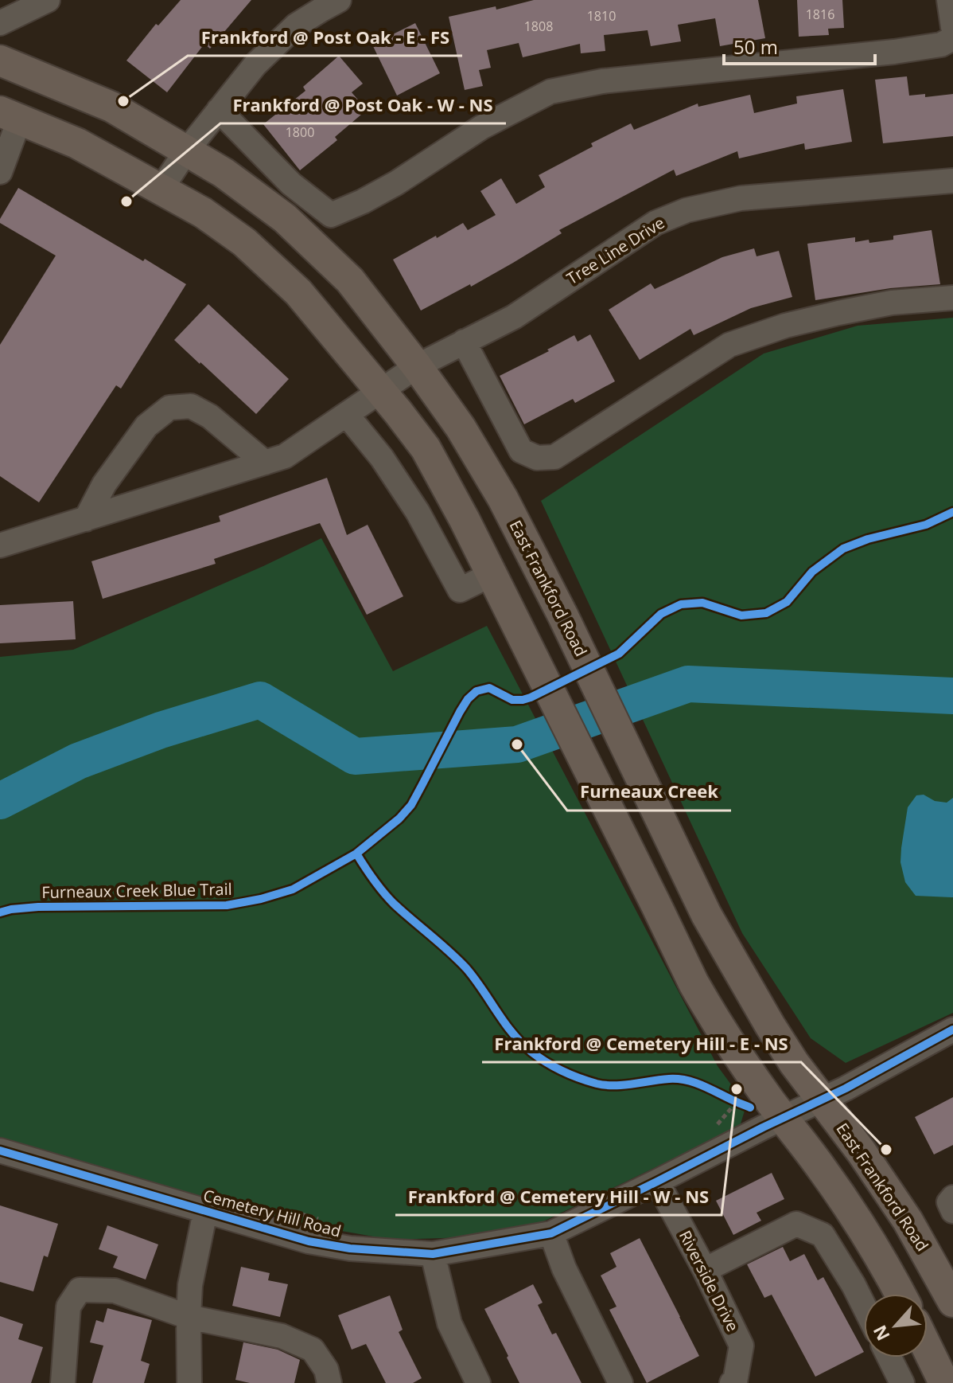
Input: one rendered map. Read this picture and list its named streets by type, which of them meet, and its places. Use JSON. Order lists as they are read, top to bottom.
{
  "streets": {
    "main road": ["East Frankford Road"],
    "street": ["Tree Line Drive", "Cemetery Hill Road", "Riverside Drive"],
    "cycle path": ["Furneaux Creek Blue Trail"]
  },
  "crossings": [
    ["Tree Line Drive", "East Frankford Road"],
    ["East Frankford Road", "Cemetery Hill Road"],
    ["Cemetery Hill Road", "Riverside Drive"]
  ],
  "places": [
    "Frankford @ Post Oak - E - FS",
    "Frankford @ Post Oak - W - NS",
    "Furneaux Creek",
    "Frankford @ Cemetery Hill - W - NS",
    "Frankford @ Cemetery Hill - E - NS"
  ],
  "house_numbers": [
    "1816",
    "1810",
    "1808",
    "1800"
  ],
  "scale_bar": "50 m",
  "north": "bottom left"
}
